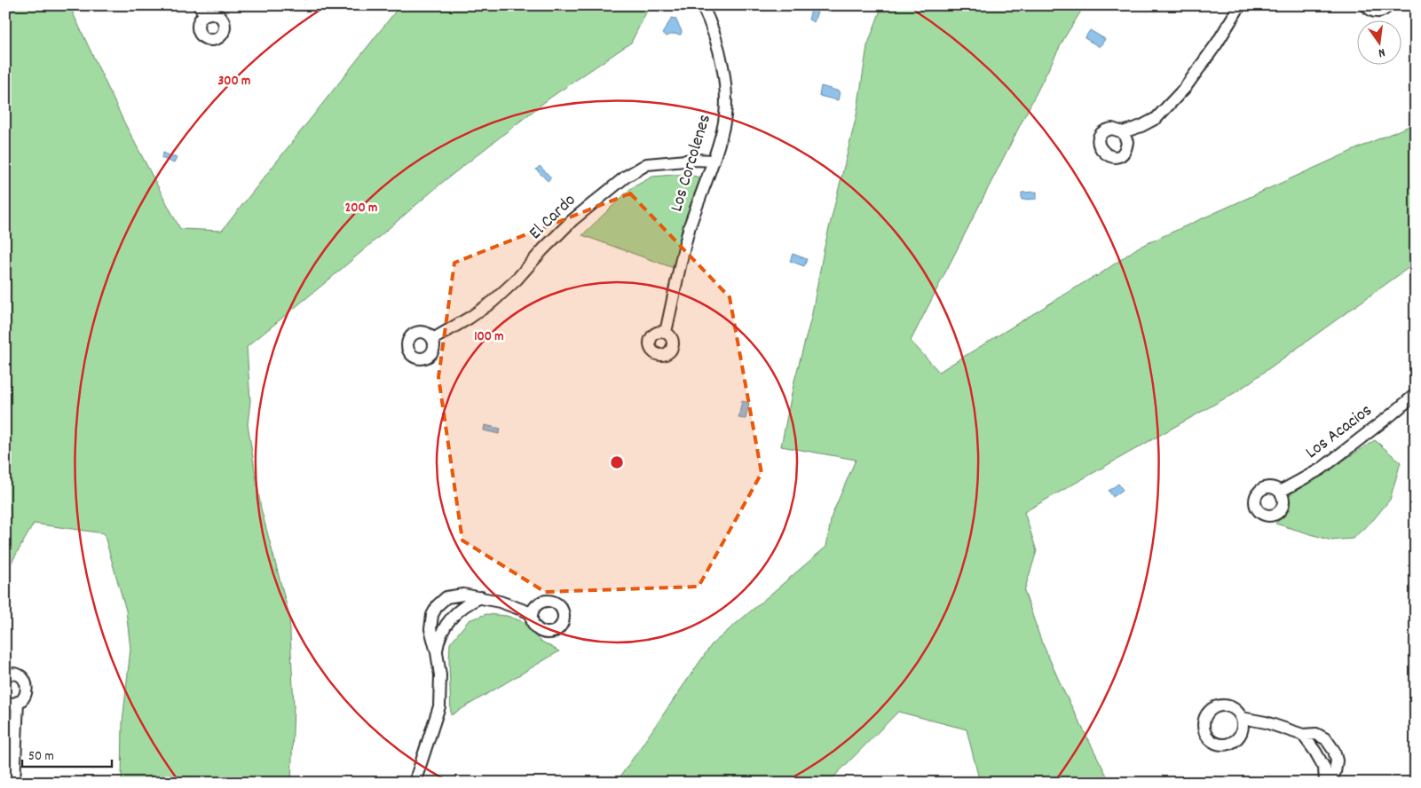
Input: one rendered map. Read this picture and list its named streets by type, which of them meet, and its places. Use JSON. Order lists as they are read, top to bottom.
{
  "streets": {
    "street": ["Los Corcolenes", "El Cardo", "Los Acacios"]
  },
  "crossings": [
    ["Los Corcolenes", "El Cardo"]
  ],
  "scale_bar": "50 m",
  "north": "bottom",
  "rings": ["300 m", "200 m", "100 m"]
}
